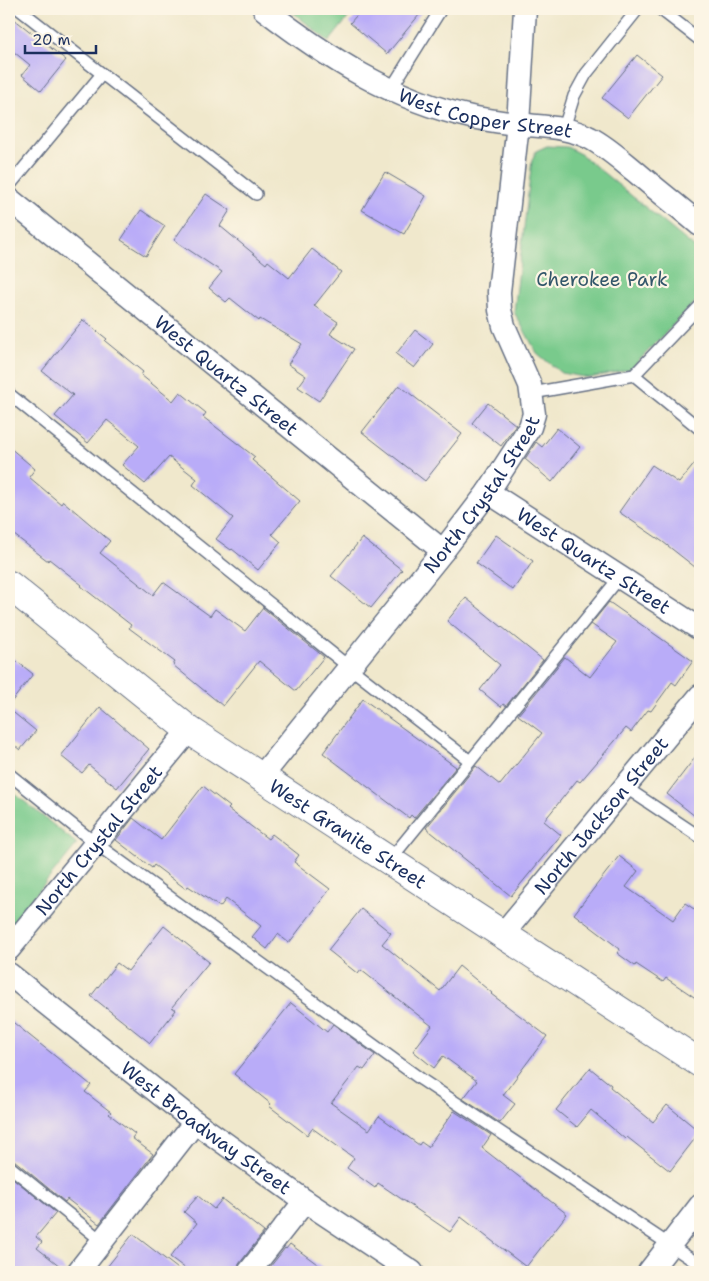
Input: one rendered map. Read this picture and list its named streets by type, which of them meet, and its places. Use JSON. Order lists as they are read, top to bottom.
{
  "streets": {
    "street": [
      "West Copper Street",
      "West Quartz Street",
      "North Crystal Street",
      "North Jackson Street",
      "West Granite Street",
      "West Broadway Street"
    ]
  },
  "crossings": [
    ["West Copper Street", "North Crystal Street"],
    ["West Quartz Street", "North Crystal Street"],
    ["North Crystal Street", "West Granite Street"],
    ["North Jackson Street", "West Granite Street"]
  ],
  "parks": ["Cherokee Park"],
  "scale_bar": "20 m"
}
